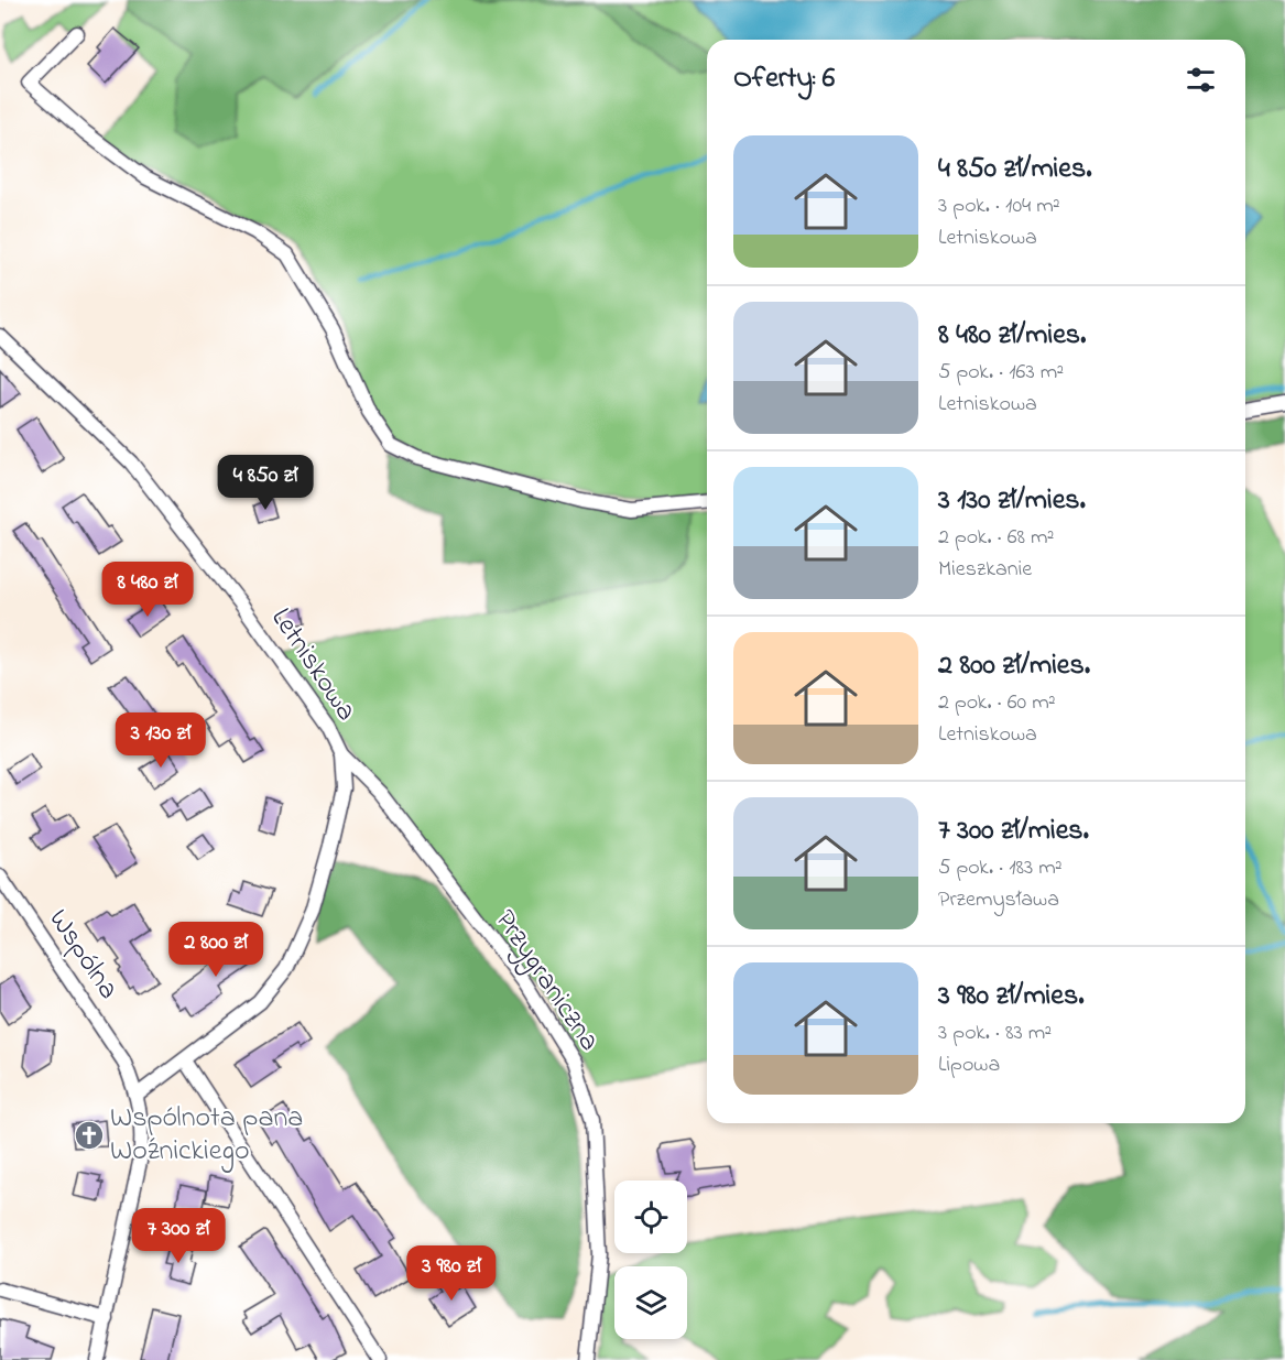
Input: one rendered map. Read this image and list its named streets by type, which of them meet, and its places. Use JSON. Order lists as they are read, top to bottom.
{
  "streets": {
    "street": ["Letniskowa", "Wspólna", "Przygraniczna"]
  },
  "crossings": [
    ["Letniskowa", "Wspólna"],
    ["Letniskowa", "Przygraniczna"]
  ],
  "places": {
    "church": ["Wspólnota pana Woźnickiego"]
  },
  "page": {
    "heading": "Oferty: 6",
    "list": [
      {
        "name": "4 850 zł/mies.",
        "note": "3 pok. · 104 m² · Letniskowa"
      },
      {
        "name": "8 480 zł/mies.",
        "note": "5 pok. · 163 m² · Letniskowa"
      },
      {
        "name": "3 130 zł/mies.",
        "note": "2 pok. · 68 m² · Mieszkanie"
      },
      {
        "name": "2 800 zł/mies.",
        "note": "2 pok. · 60 m² · Letniskowa"
      },
      {
        "name": "7 300 zł/mies.",
        "note": "5 pok. · 183 m² · Przemysława"
      },
      {
        "name": "3 980 zł/mies.",
        "note": "3 pok. · 83 m² · Lipowa"
      }
    ],
    "price": [
      "4 850 zł",
      "8 480 zł",
      "3 130 zł",
      "2 800 zł",
      "7 300 zł",
      "3 980 zł"
    ]
  }
}
